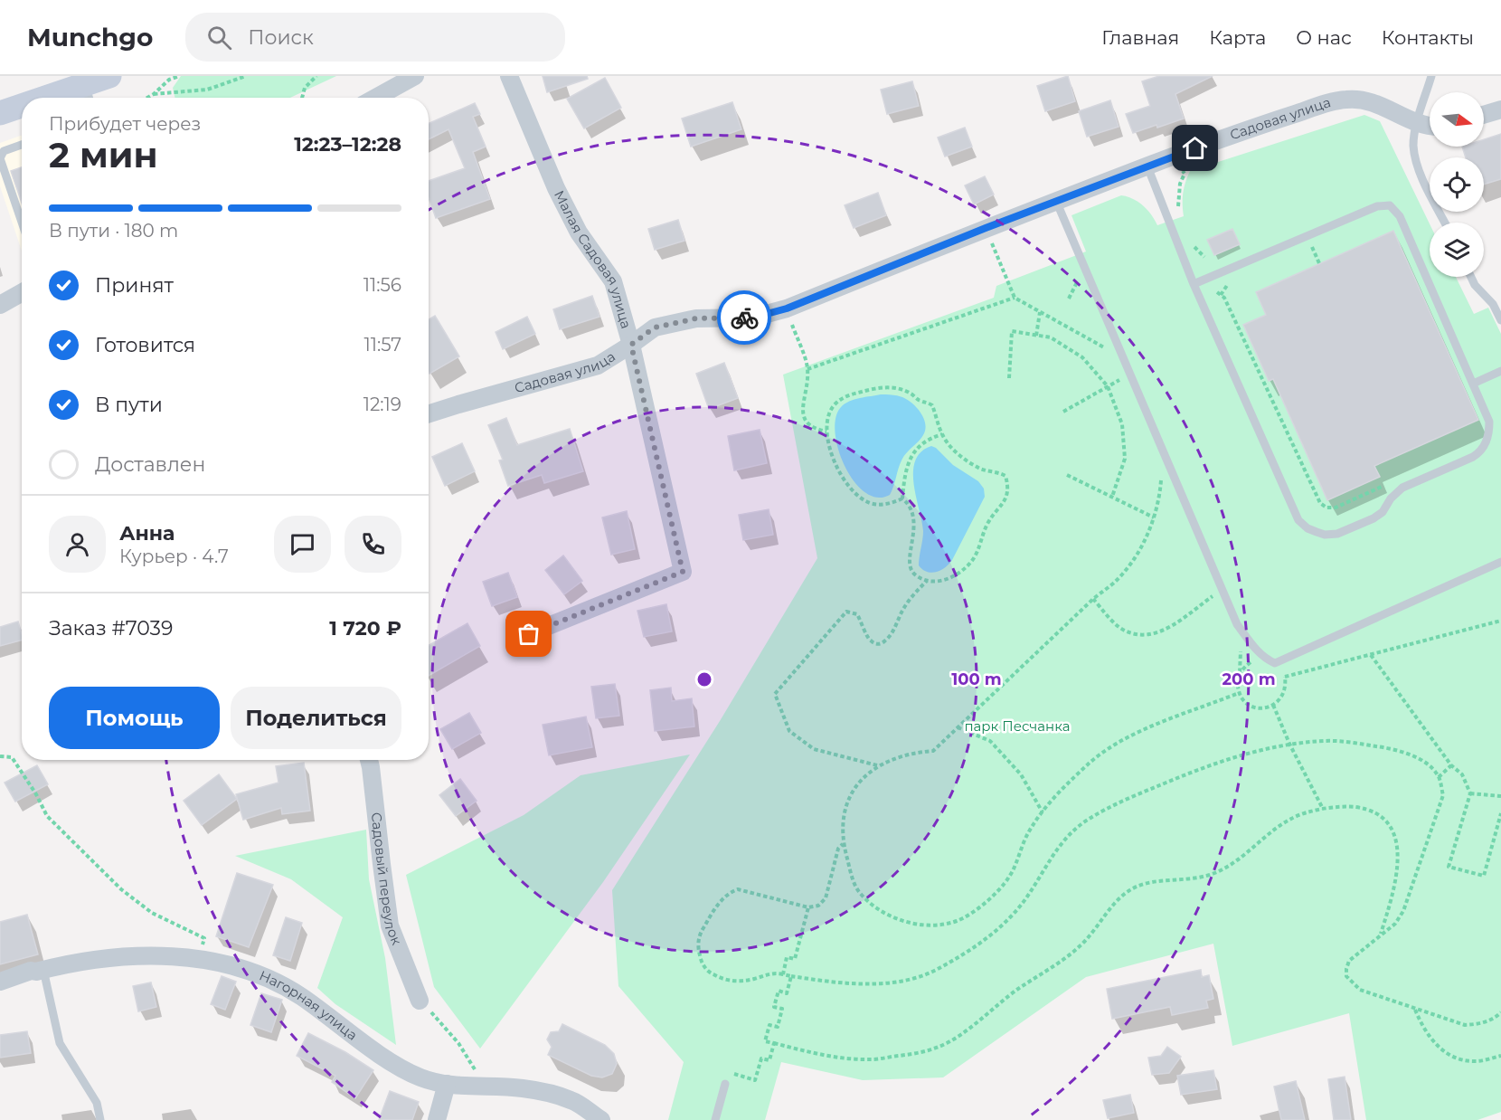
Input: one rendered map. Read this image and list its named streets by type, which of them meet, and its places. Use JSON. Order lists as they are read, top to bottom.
{
  "streets": {
    "street": [
      "Садовая улица",
      "Малая Садовая улица",
      "Садовый переулок",
      "Нагорная улица"
    ]
  },
  "crossings": [
    ["Садовая улица", "Малая Садовая улица"]
  ],
  "parks": ["парк Песчанка"],
  "north": "right",
  "page": {
    "header": "Munchgo",
    "search": "Поиск",
    "nav": [
      "Главная",
      "Карта",
      "О нас",
      "Контакты"
    ],
    "heading": ["2 мин", "Прибудет через", "12:23–12:28"],
    "panel": [
      "Анна",
      "Курьер · 4.7",
      "Заказ #7039",
      "1 720 ₽"
    ],
    "bar": "В пути · 180 m",
    "list": [
      ["Принят", "11:56"],
      ["Готовится", "11:57"],
      ["В пути", "12:19"],
      "Доставлен"
    ],
    "buttons": ["Помощь", "Поделиться"]
  },
  "rings": ["100 m", "200 m"]
}
